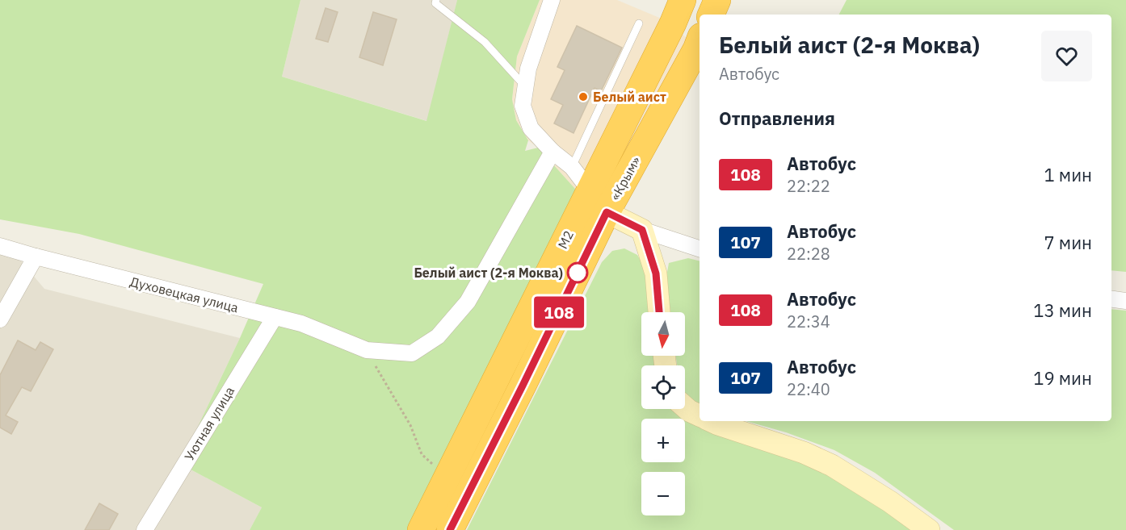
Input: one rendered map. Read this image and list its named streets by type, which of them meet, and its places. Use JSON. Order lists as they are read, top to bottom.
{
  "streets": {
    "highway": ["«Крым»", "М2"],
    "street": ["Духовецкая улица", "Уютная улица"]
  },
  "crossings": [
    ["Духовецкая улица", "Уютная улица"]
  ],
  "places": ["Белый аист", "Белый аист (2-я Моква)"],
  "lines": ["bus line 108"],
  "north": "bottom",
  "page": {
    "on_map": "108",
    "heading": [
      ["Белый аист (2-я Моква)", "Автобус"],
      "Отправления"
    ],
    "list": [
      {
        "mark": "108",
        "name": "Автобус",
        "note": "22:22",
        "value": "1 мин"
      },
      {
        "mark": "107",
        "name": "Автобус",
        "note": "22:28",
        "value": "7 мин"
      },
      {
        "mark": "108",
        "name": "Автобус",
        "note": "22:34",
        "value": "13 мин"
      },
      {
        "mark": "107",
        "name": "Автобус",
        "note": "22:40",
        "value": "19 мин"
      }
    ],
    "map_buttons": ["+", "−"]
  }
}
